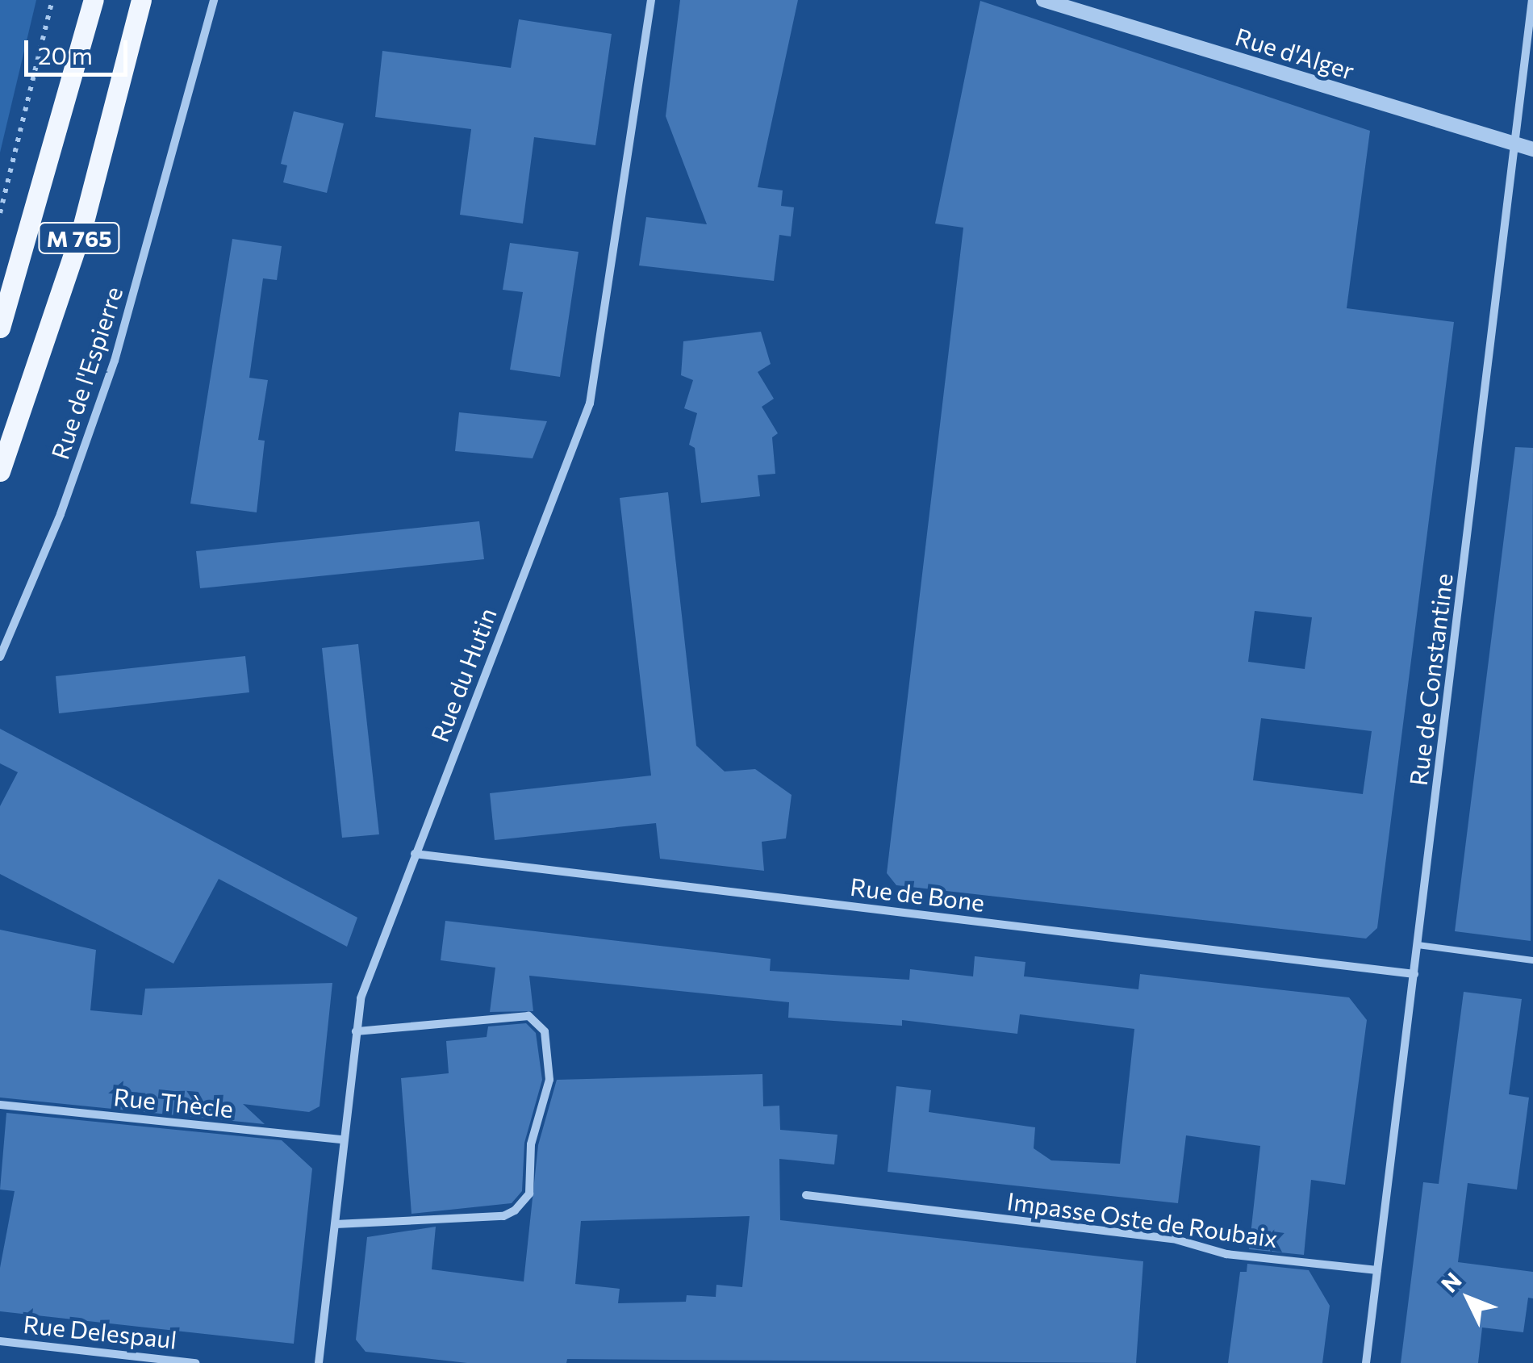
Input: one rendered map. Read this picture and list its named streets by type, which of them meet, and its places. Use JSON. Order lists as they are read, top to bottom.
{
  "streets": {
    "main road": ["M 765"],
    "street": [
      "Rue d'Alger",
      "Rue de l'Espierre",
      "Rue du Hutin",
      "Rue de Constantine",
      "Rue de Bone",
      "Rue Thècle",
      "Impasse Oste de Roubaix",
      "Rue Delespaul"
    ]
  },
  "crossings": [
    ["Rue d'Alger", "Rue de Constantine"],
    ["Rue du Hutin", "Rue de Bone"],
    ["Rue du Hutin", "Rue Thècle"],
    ["Rue de Constantine", "Rue de Bone"],
    ["Rue de Constantine", "Impasse Oste de Roubaix"]
  ],
  "scale_bar": "20 m",
  "north": "top left"
}
